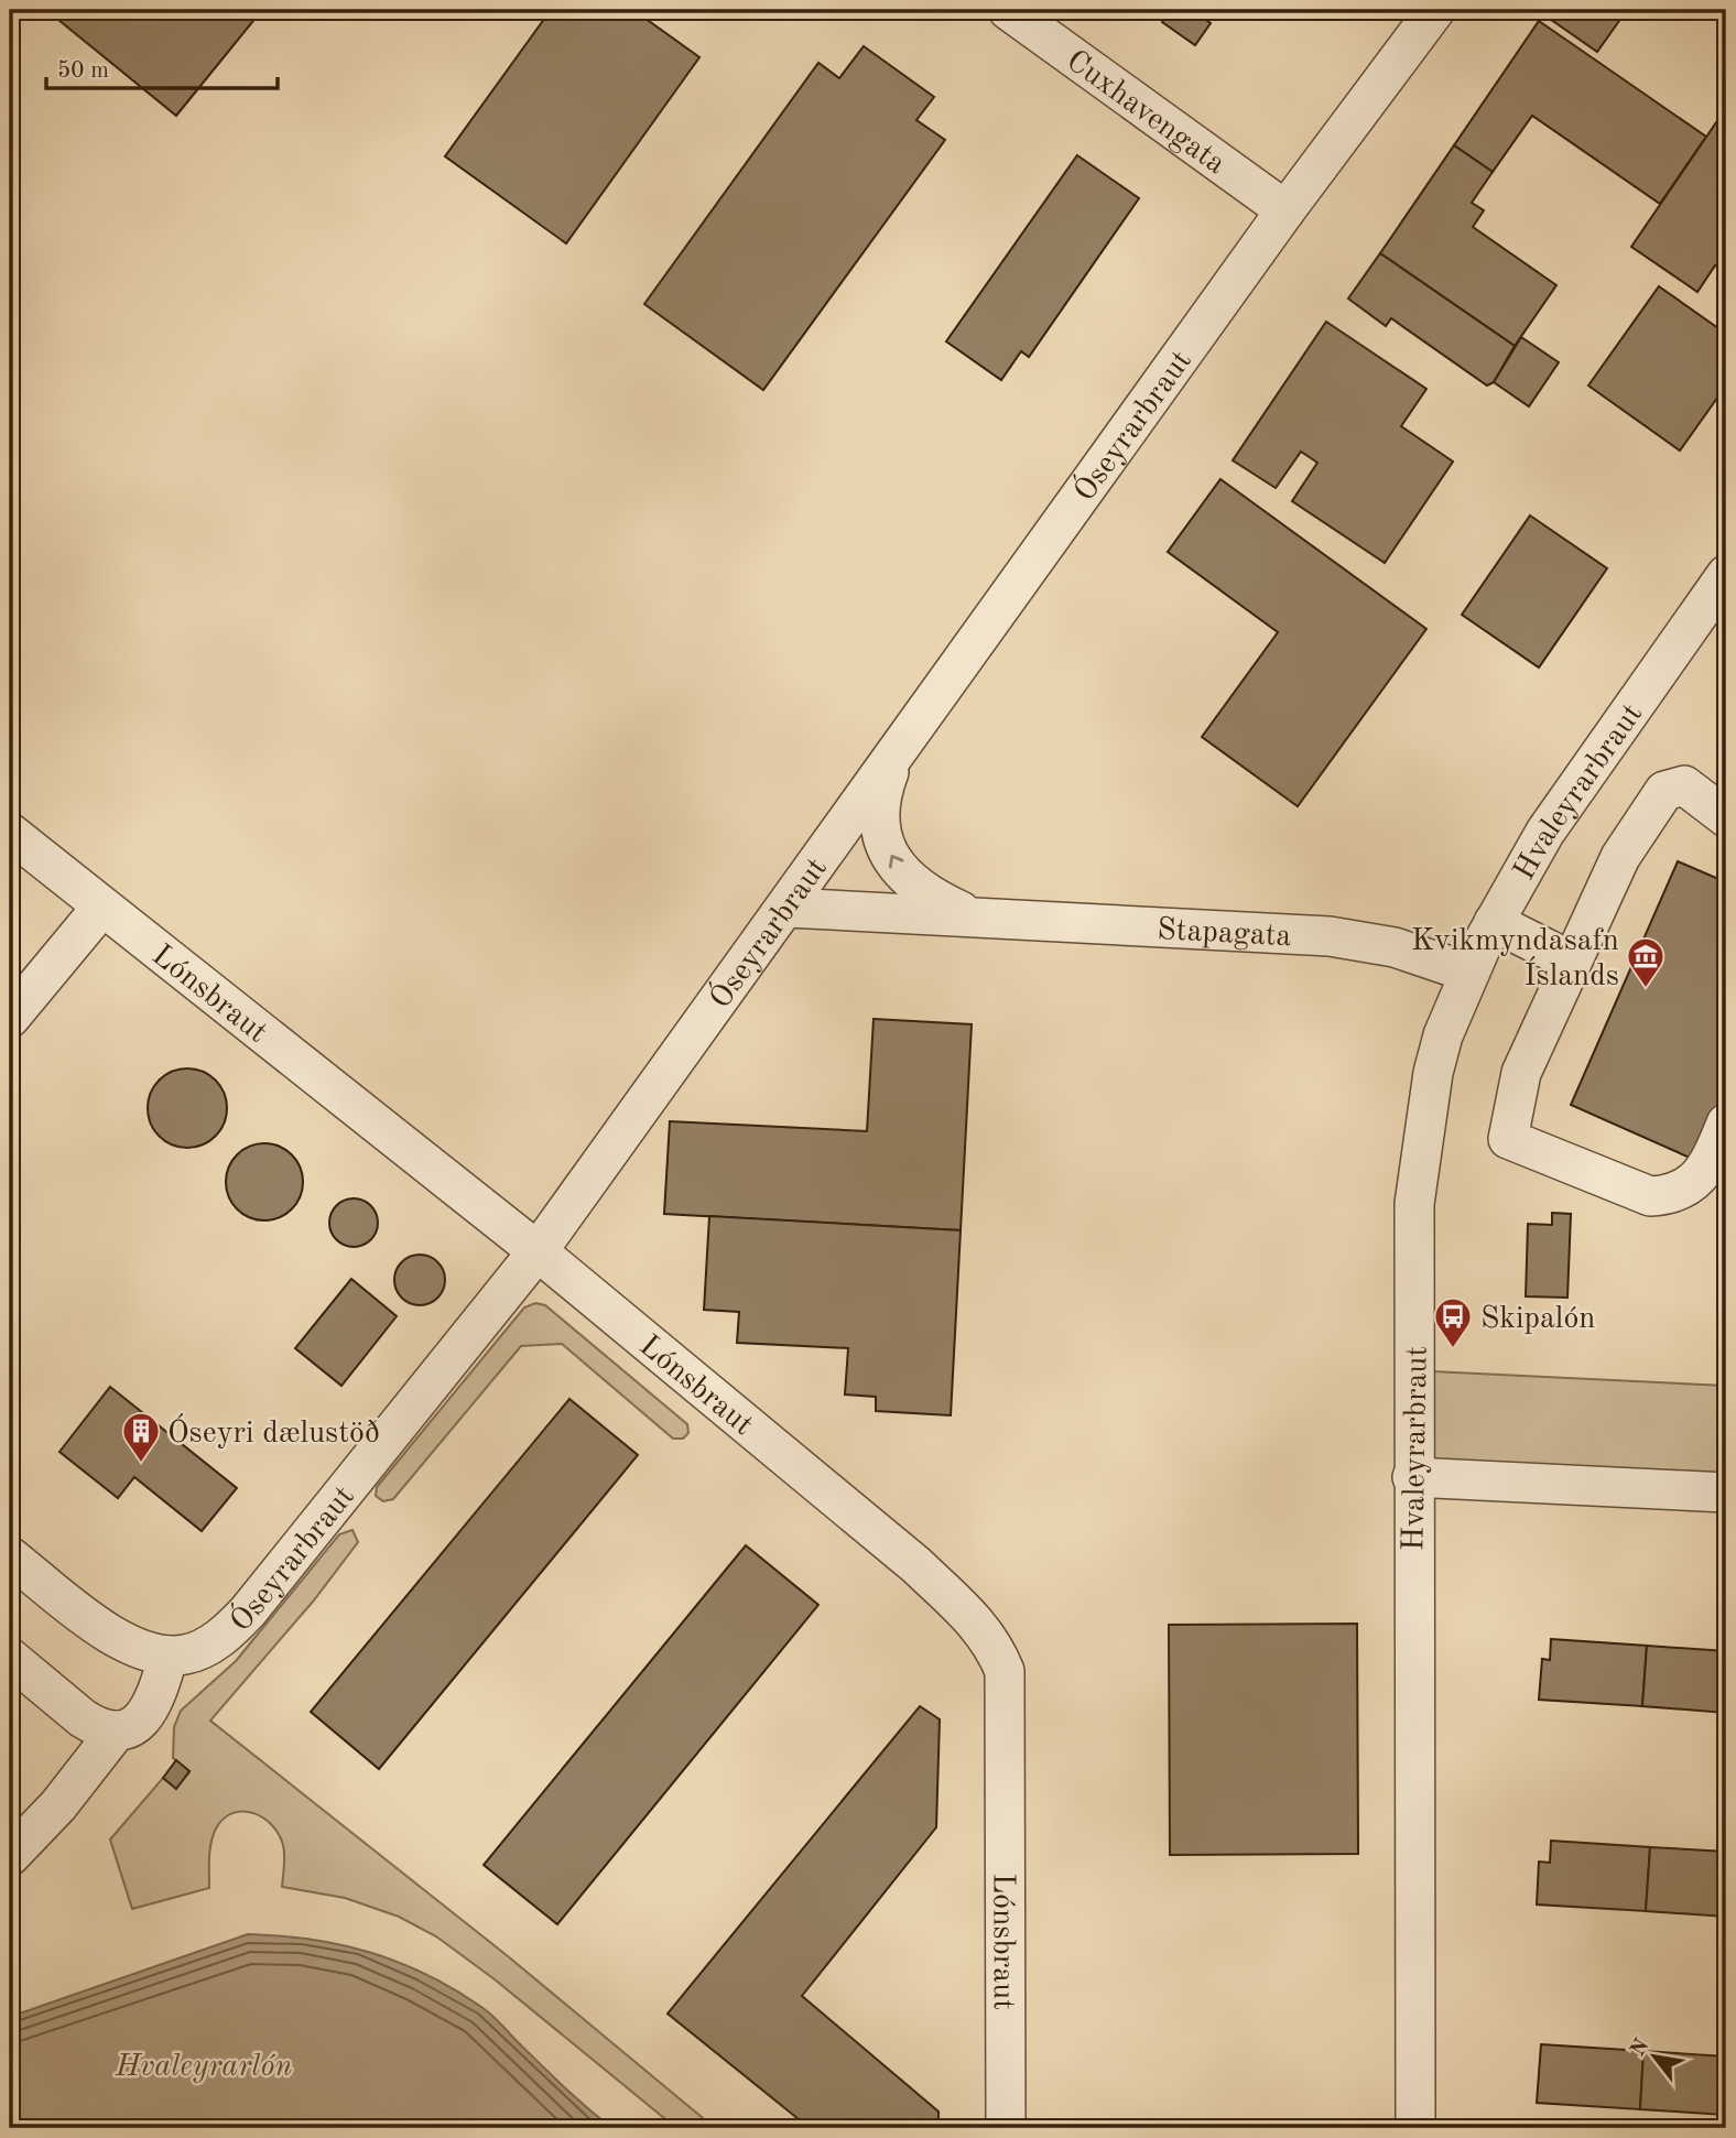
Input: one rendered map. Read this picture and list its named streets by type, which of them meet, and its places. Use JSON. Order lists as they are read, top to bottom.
{
  "streets": {
    "street": [
      "Cuxhavengata",
      "Óseyrarbraut",
      "Hvaleyrarbraut",
      "Stapagata",
      "Lónsbraut"
    ]
  },
  "crossings": [
    ["Cuxhavengata", "Óseyrarbraut"],
    ["Óseyrarbraut", "Stapagata"],
    ["Óseyrarbraut", "Lónsbraut"],
    ["Hvaleyrarbraut", "Stapagata"]
  ],
  "parks": ["Hvaleyrarlón"],
  "places": {
    "museum": ["Kvikmyndasafn Íslands"],
    "bus stop": ["Skipalón"],
    "building": ["Óseyri dælustöð"]
  },
  "scale_bar": "50 m",
  "north": "top left"
}
